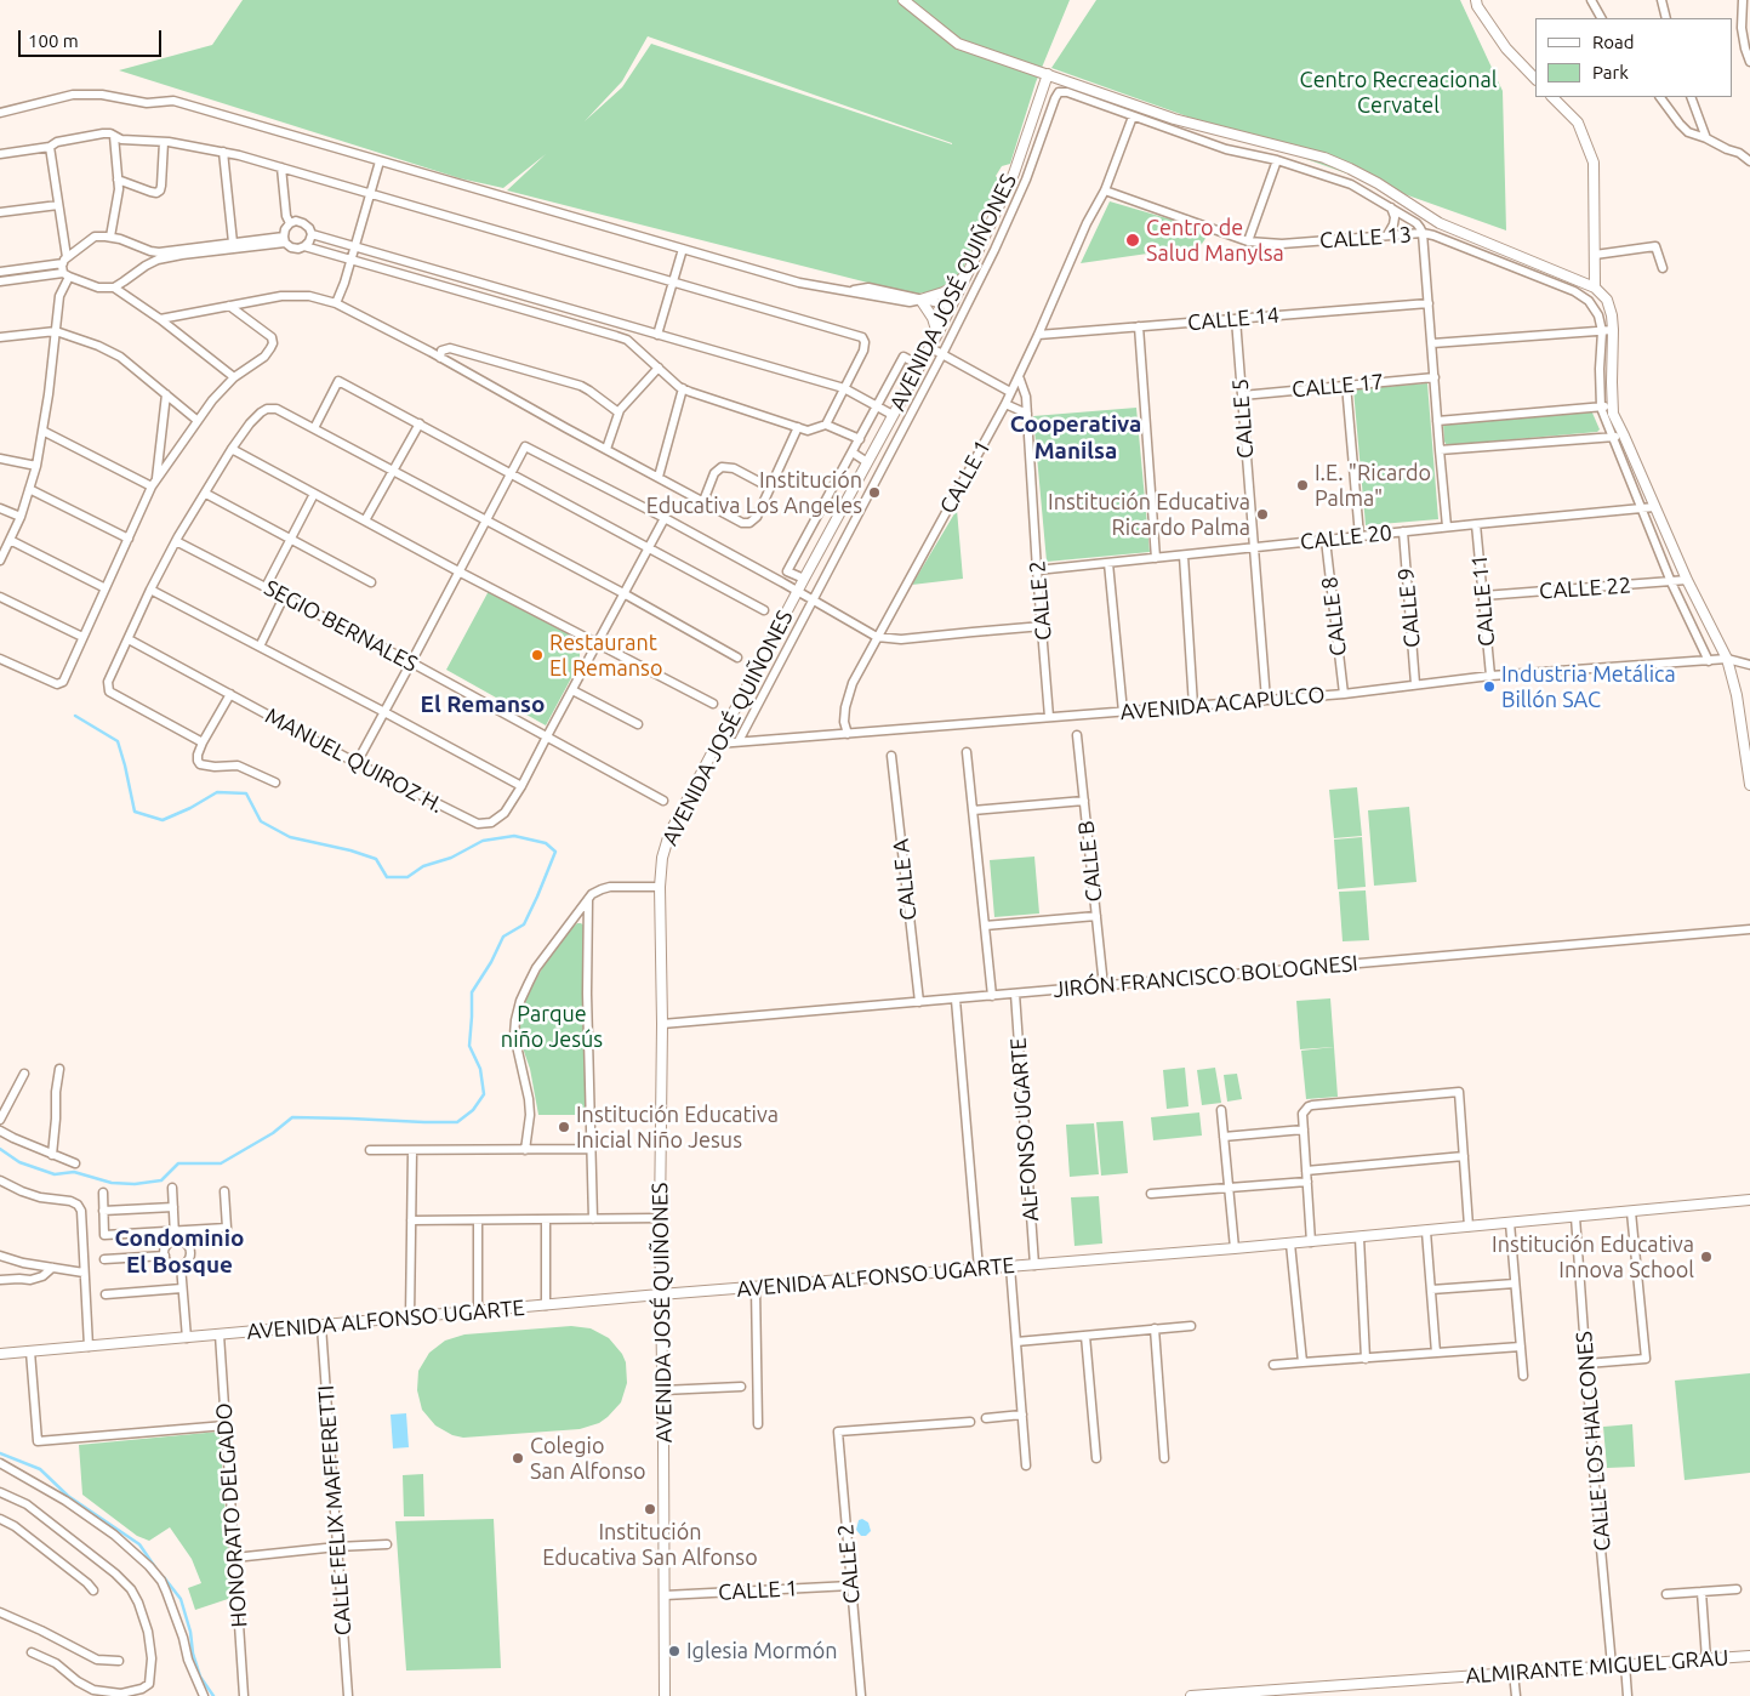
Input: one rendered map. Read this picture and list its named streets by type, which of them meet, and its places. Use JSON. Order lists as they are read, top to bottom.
{
  "streets": {
    "street": [
      "CALLE 13",
      "AVENIDA JOSÉ QUIÑONES",
      "CALLE 14",
      "CALLE 17",
      "CALLE 5",
      "CALLE 1",
      "CALLE 20",
      "CALLE 22",
      "CALLE 2",
      "CALLE 11",
      "CALLE 9",
      "CALLE 8",
      "SEGIO BERNALES",
      "AVENIDA ACAPULCO",
      "MANUEL QUIROZ H.",
      "CALLE B",
      "CALLE A",
      "JIRÓN FRANCISCO BOLOGNESI",
      "ALFONSO UGARTE",
      "AVENIDA ALFONSO UGARTE",
      "CALLE LOS HALCONES",
      "CALLE FELIX MAFFERETTI",
      "HONORATO DELGADO",
      "ALMIRANTE MIGUEL GRAU"
    ]
  },
  "crossings": [
    ["CALLE 13", "CALLE 1"],
    ["AVENIDA JOSÉ QUIÑONES", "CALLE 1"],
    ["AVENIDA JOSÉ QUIÑONES", "AVENIDA ACAPULCO"],
    ["AVENIDA JOSÉ QUIÑONES", "JIRÓN FRANCISCO BOLOGNESI"],
    ["AVENIDA JOSÉ QUIÑONES", "AVENIDA ALFONSO UGARTE"],
    ["CALLE 14", "CALLE 5"],
    ["CALLE 14", "CALLE 1"],
    ["CALLE 17", "CALLE 5"],
    ["CALLE 5", "CALLE 20"],
    ["CALLE 5", "AVENIDA ACAPULCO"],
    ["CALLE 1", "CALLE 2"],
    ["CALLE 1", "AVENIDA ACAPULCO"],
    ["CALLE 20", "CALLE 2"],
    ["CALLE 20", "CALLE 11"],
    ["CALLE 20", "CALLE 9"],
    ["CALLE 20", "CALLE 8"],
    ["CALLE 22", "CALLE 11"],
    ["CALLE 2", "AVENIDA ACAPULCO"],
    ["CALLE 11", "AVENIDA ACAPULCO"],
    ["CALLE 9", "AVENIDA ACAPULCO"],
    ["CALLE 8", "AVENIDA ACAPULCO"],
    ["SEGIO BERNALES", "MANUEL QUIROZ H."],
    ["CALLE B", "JIRÓN FRANCISCO BOLOGNESI"],
    ["CALLE A", "JIRÓN FRANCISCO BOLOGNESI"],
    ["JIRÓN FRANCISCO BOLOGNESI", "ALFONSO UGARTE"],
    ["ALFONSO UGARTE", "AVENIDA ALFONSO UGARTE"],
    ["AVENIDA ALFONSO UGARTE", "CALLE LOS HALCONES"],
    ["AVENIDA ALFONSO UGARTE", "CALLE FELIX MAFFERETTI"],
    ["AVENIDA ALFONSO UGARTE", "HONORATO DELGADO"],
    ["CALLE LOS HALCONES", "ALMIRANTE MIGUEL GRAU"]
  ],
  "districts": ["Cooperativa Manilsa", "El Remanso", "Condominio El Bosque"],
  "parks": ["Centro Recreacional Cervatel", "Parque niño Jesús"],
  "places": [
    "Centro de Salud Manylsa",
    "I.E. \"Ricardo Palma\"",
    "Institución Educativa Los Angeles",
    "Institución Educativa Ricardo Palma",
    "Restaurant El Remanso",
    "Industria Metálica Billón SAC",
    "Institución Educativa Inicial Niño Jesus",
    "Institución Educativa Innova School",
    "Colegio San Alfonso",
    "Institución Educativa San Alfonso",
    "Iglesia Mormón"
  ],
  "legend": ["Road", "Park"],
  "scale_bar": "100 m"
}
